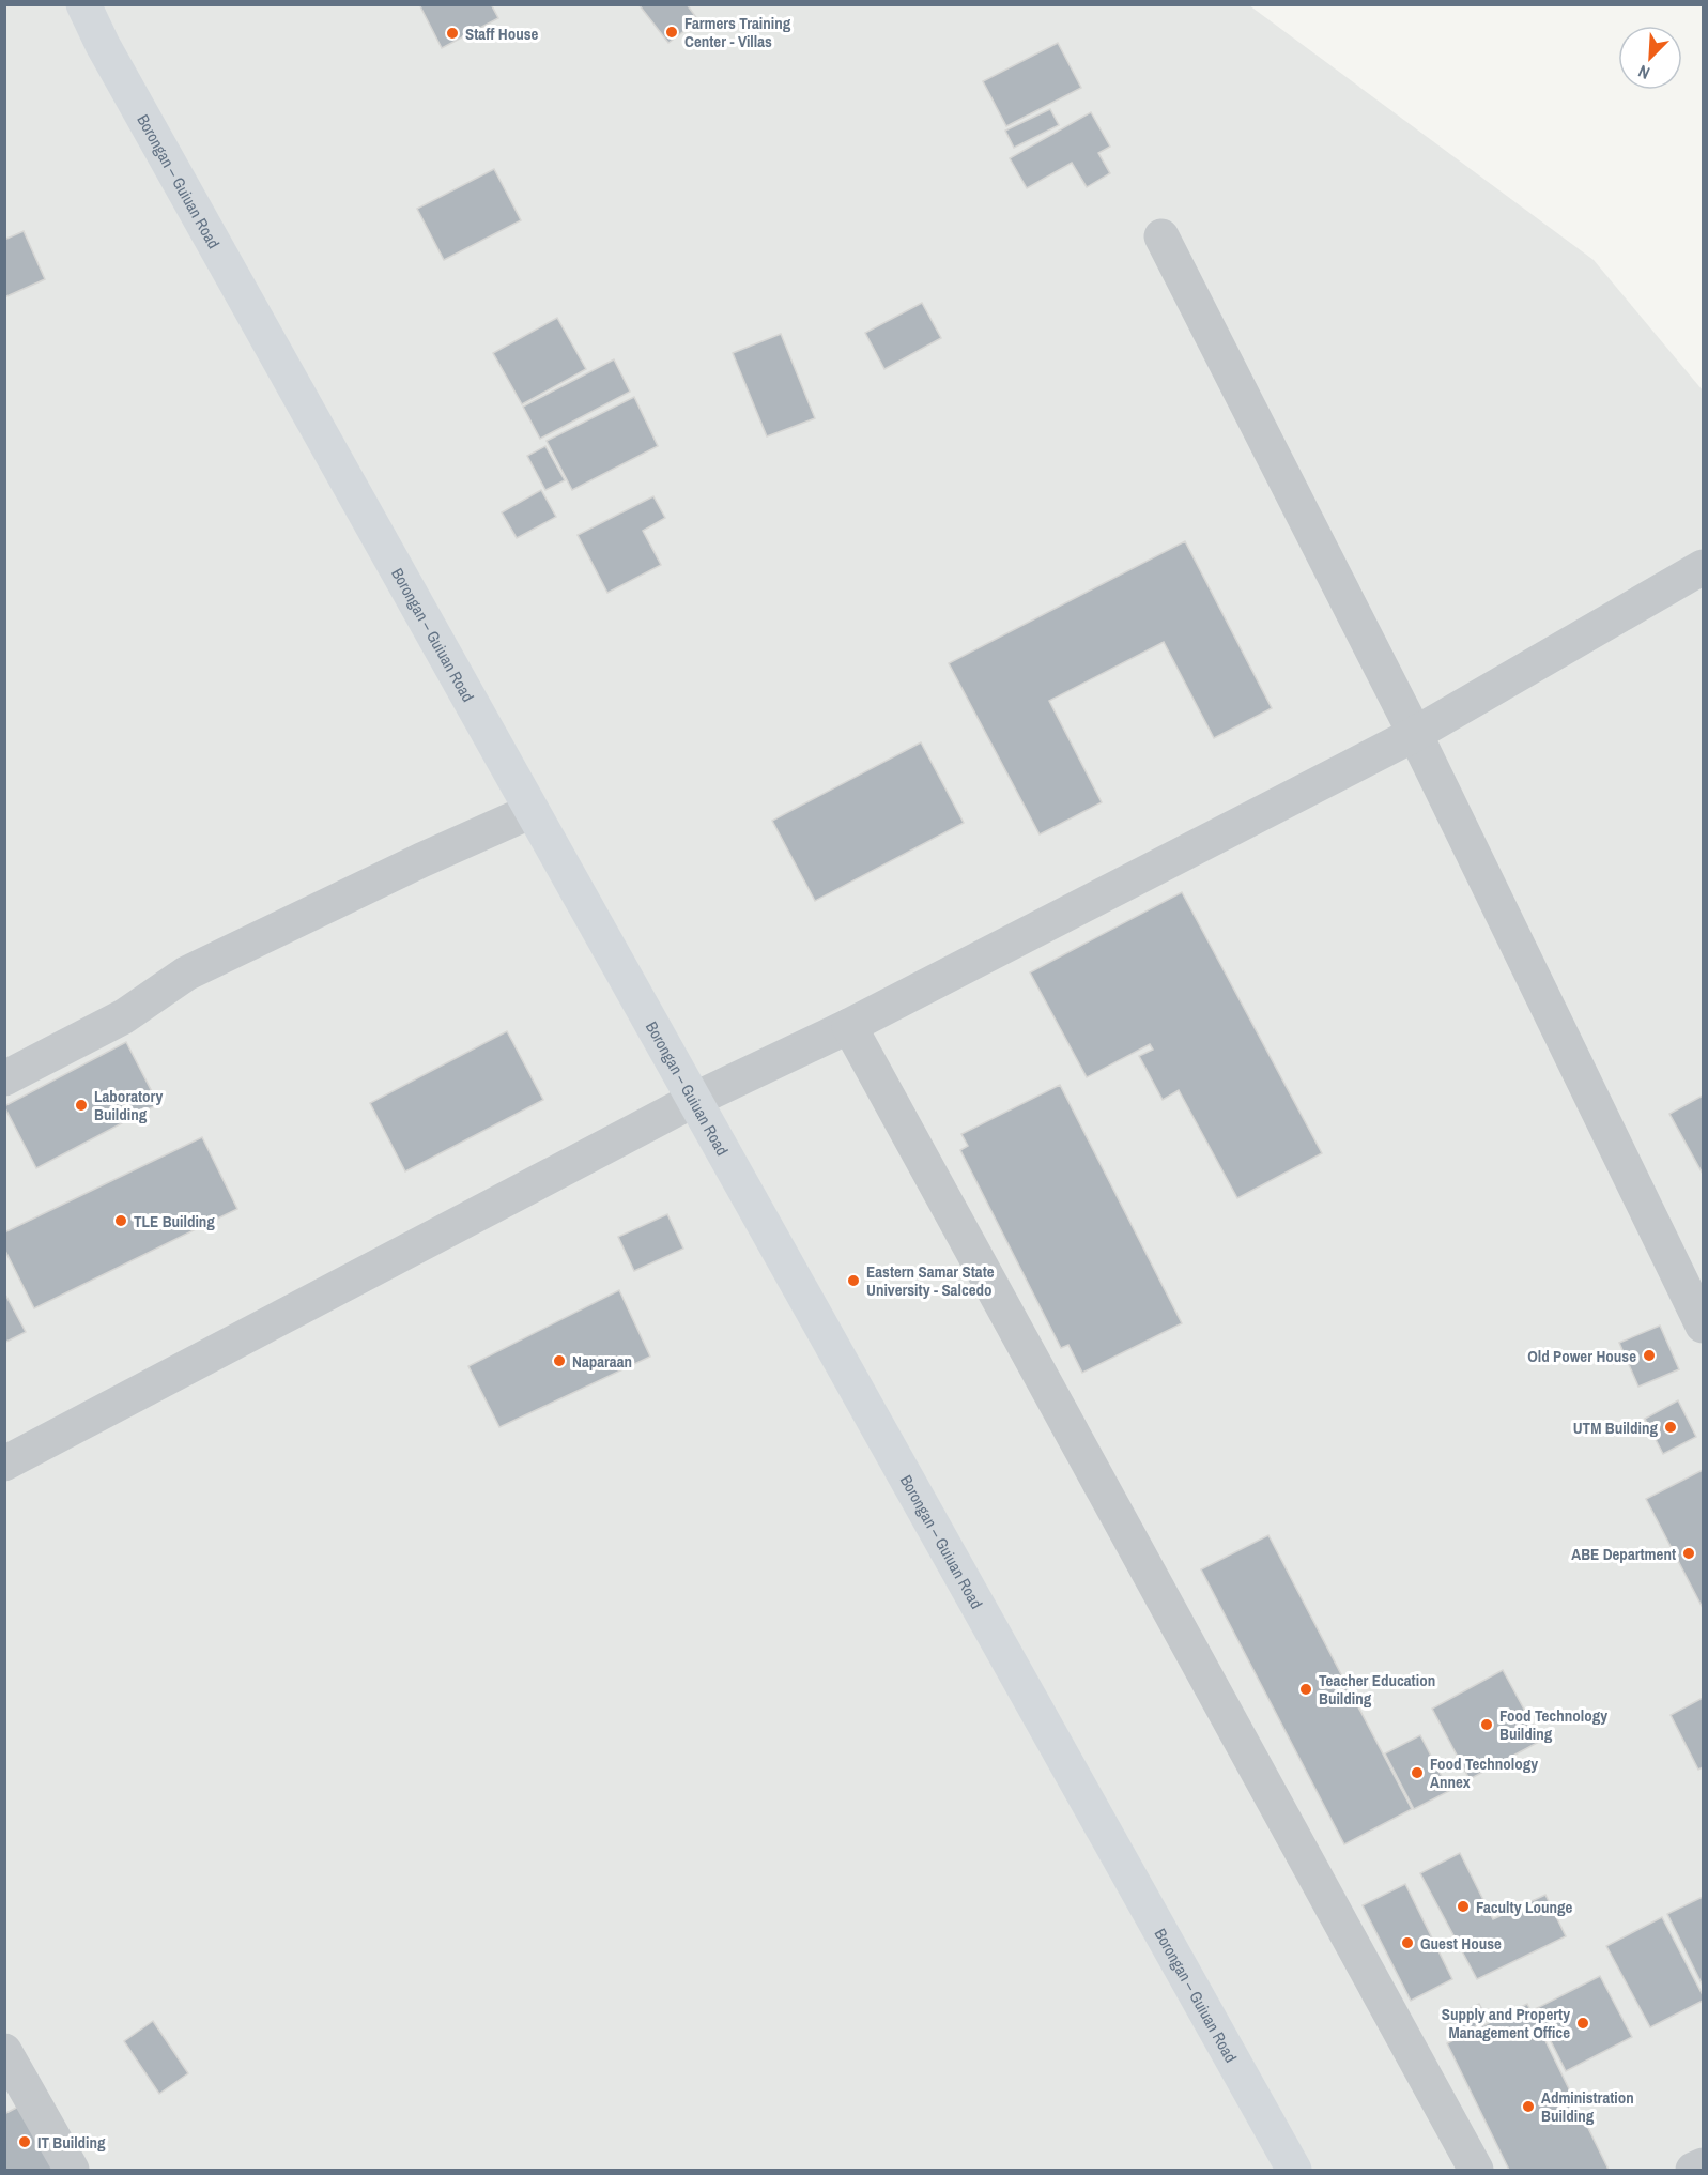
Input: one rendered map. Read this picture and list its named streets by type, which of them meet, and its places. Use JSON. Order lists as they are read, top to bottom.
{
  "streets": {
    "main road": ["Borongan – Guiuan Road"]
  },
  "places": [
    "Farmers Training Center - Villas",
    "Staff House",
    "Laboratory Building",
    "TLE Building",
    "Eastern Samar State University - Salcedo",
    "Old Power House",
    "Naparaan",
    "UTM Building",
    "ABE Department",
    "Teacher Education Building",
    "Food Technology Building",
    "Food Technology Annex",
    "Faculty Lounge",
    "Guest House",
    "Supply and Property Management Office",
    "Administration Building",
    "IT Building"
  ],
  "north": "bottom left"
}
